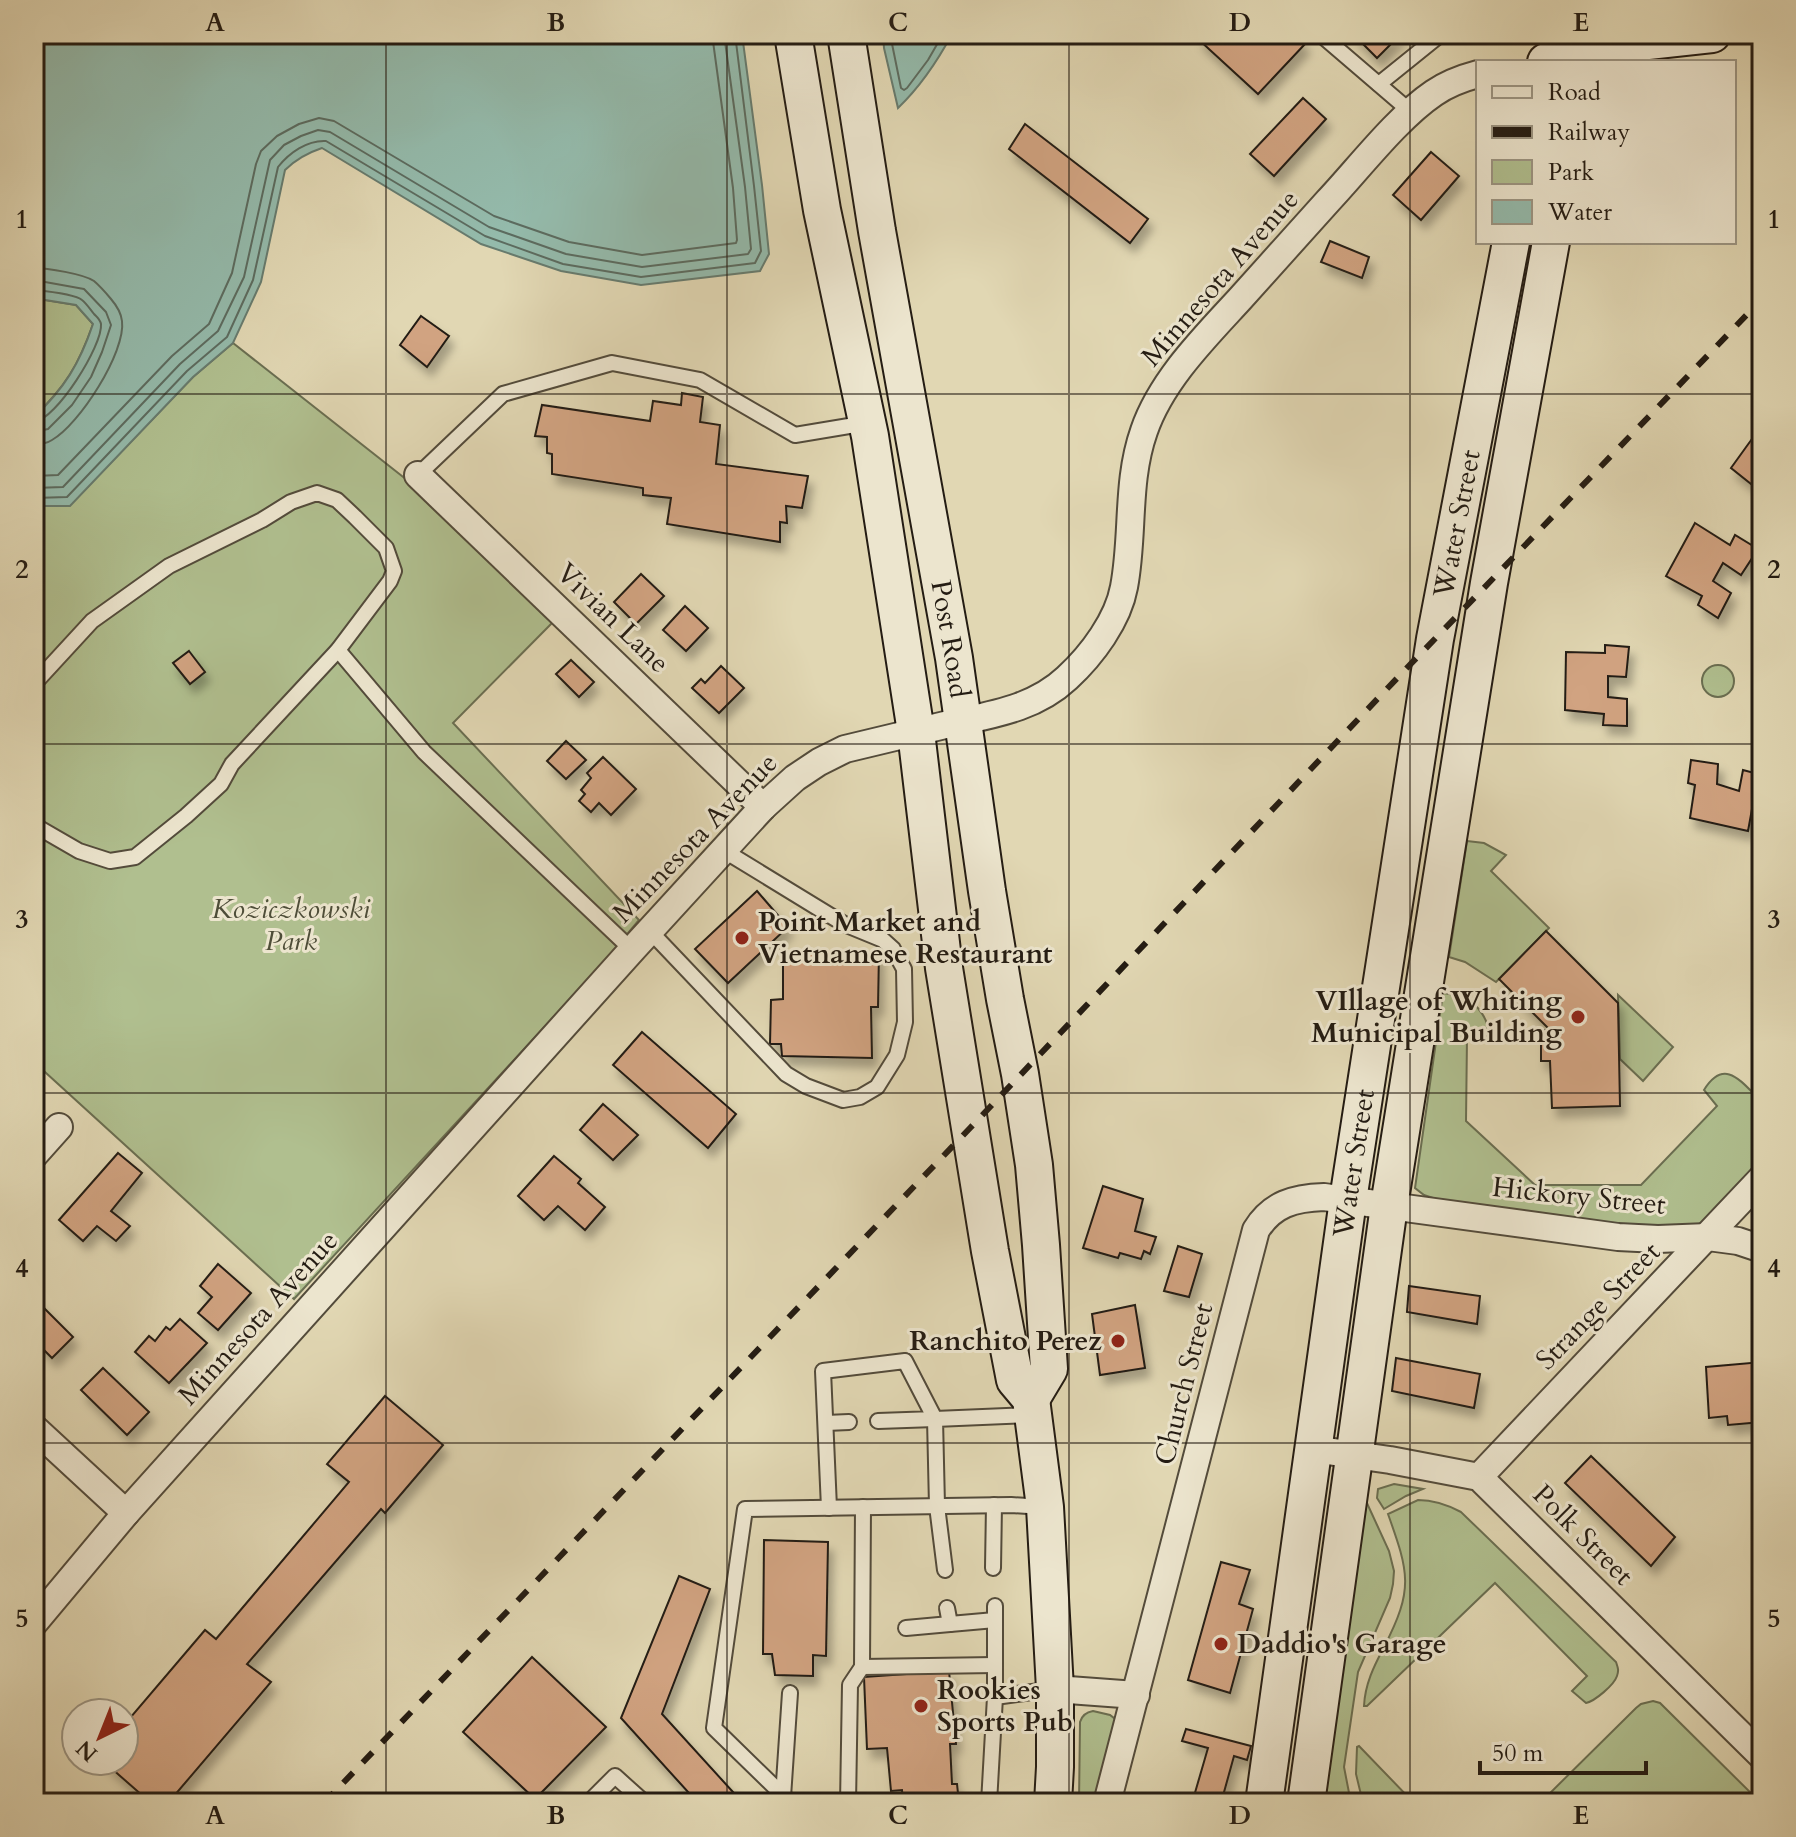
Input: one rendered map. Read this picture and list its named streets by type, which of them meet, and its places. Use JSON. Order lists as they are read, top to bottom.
{
  "streets": {
    "main road": ["Water Street", "Post Road"],
    "street": [
      "Minnesota Avenue",
      "Vivian Lane",
      "Hickory Street",
      "Strange Street",
      "Church Street",
      "Polk Street"
    ]
  },
  "crossings": [
    ["Minnesota Avenue", "Vivian Lane"],
    ["Minnesota Avenue", "Post Road"],
    ["Water Street", "Hickory Street"],
    ["Water Street", "Church Street"],
    ["Hickory Street", "Strange Street"],
    ["Hickory Street", "Church Street"],
    ["Strange Street", "Polk Street"]
  ],
  "parks": ["Koziczkowski Park"],
  "places": [
    "Point Market and Vietnamese Restaurant",
    "VIllage of Whiting Municipal Building",
    "Ranchito Perez",
    "Daddio's Garage",
    "Rookies Sports Pub"
  ],
  "legend": [
    "Road",
    "Railway",
    "Park",
    "Water"
  ],
  "scale_bar": "50 m",
  "north": "bottom left",
  "grid": {
    "columns": [
      "A",
      "B",
      "C",
      "D",
      "E"
    ],
    "rows": [
      "1",
      "2",
      "3",
      "4",
      "5"
    ]
  }
}
